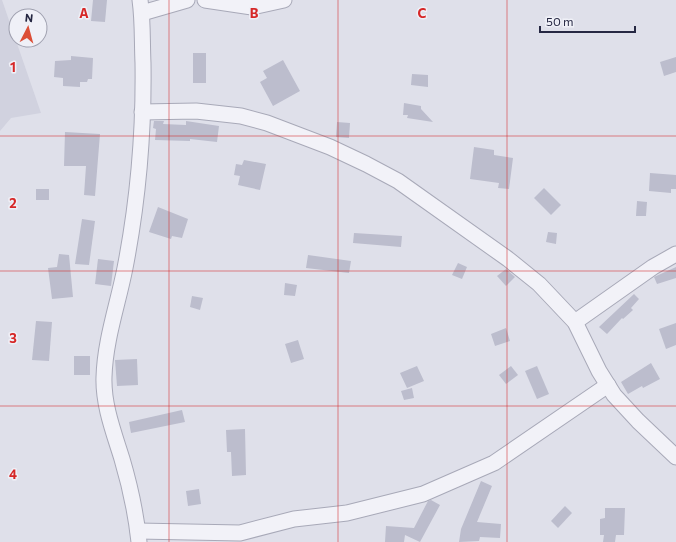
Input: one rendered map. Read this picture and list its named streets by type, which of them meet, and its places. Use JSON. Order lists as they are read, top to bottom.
{
  "scale_bar": "50 m",
  "north": "top",
  "grid": {
    "columns": ["A", "B", "C"],
    "rows": [
      "1",
      "2",
      "3",
      "4"
    ]
  }
}
